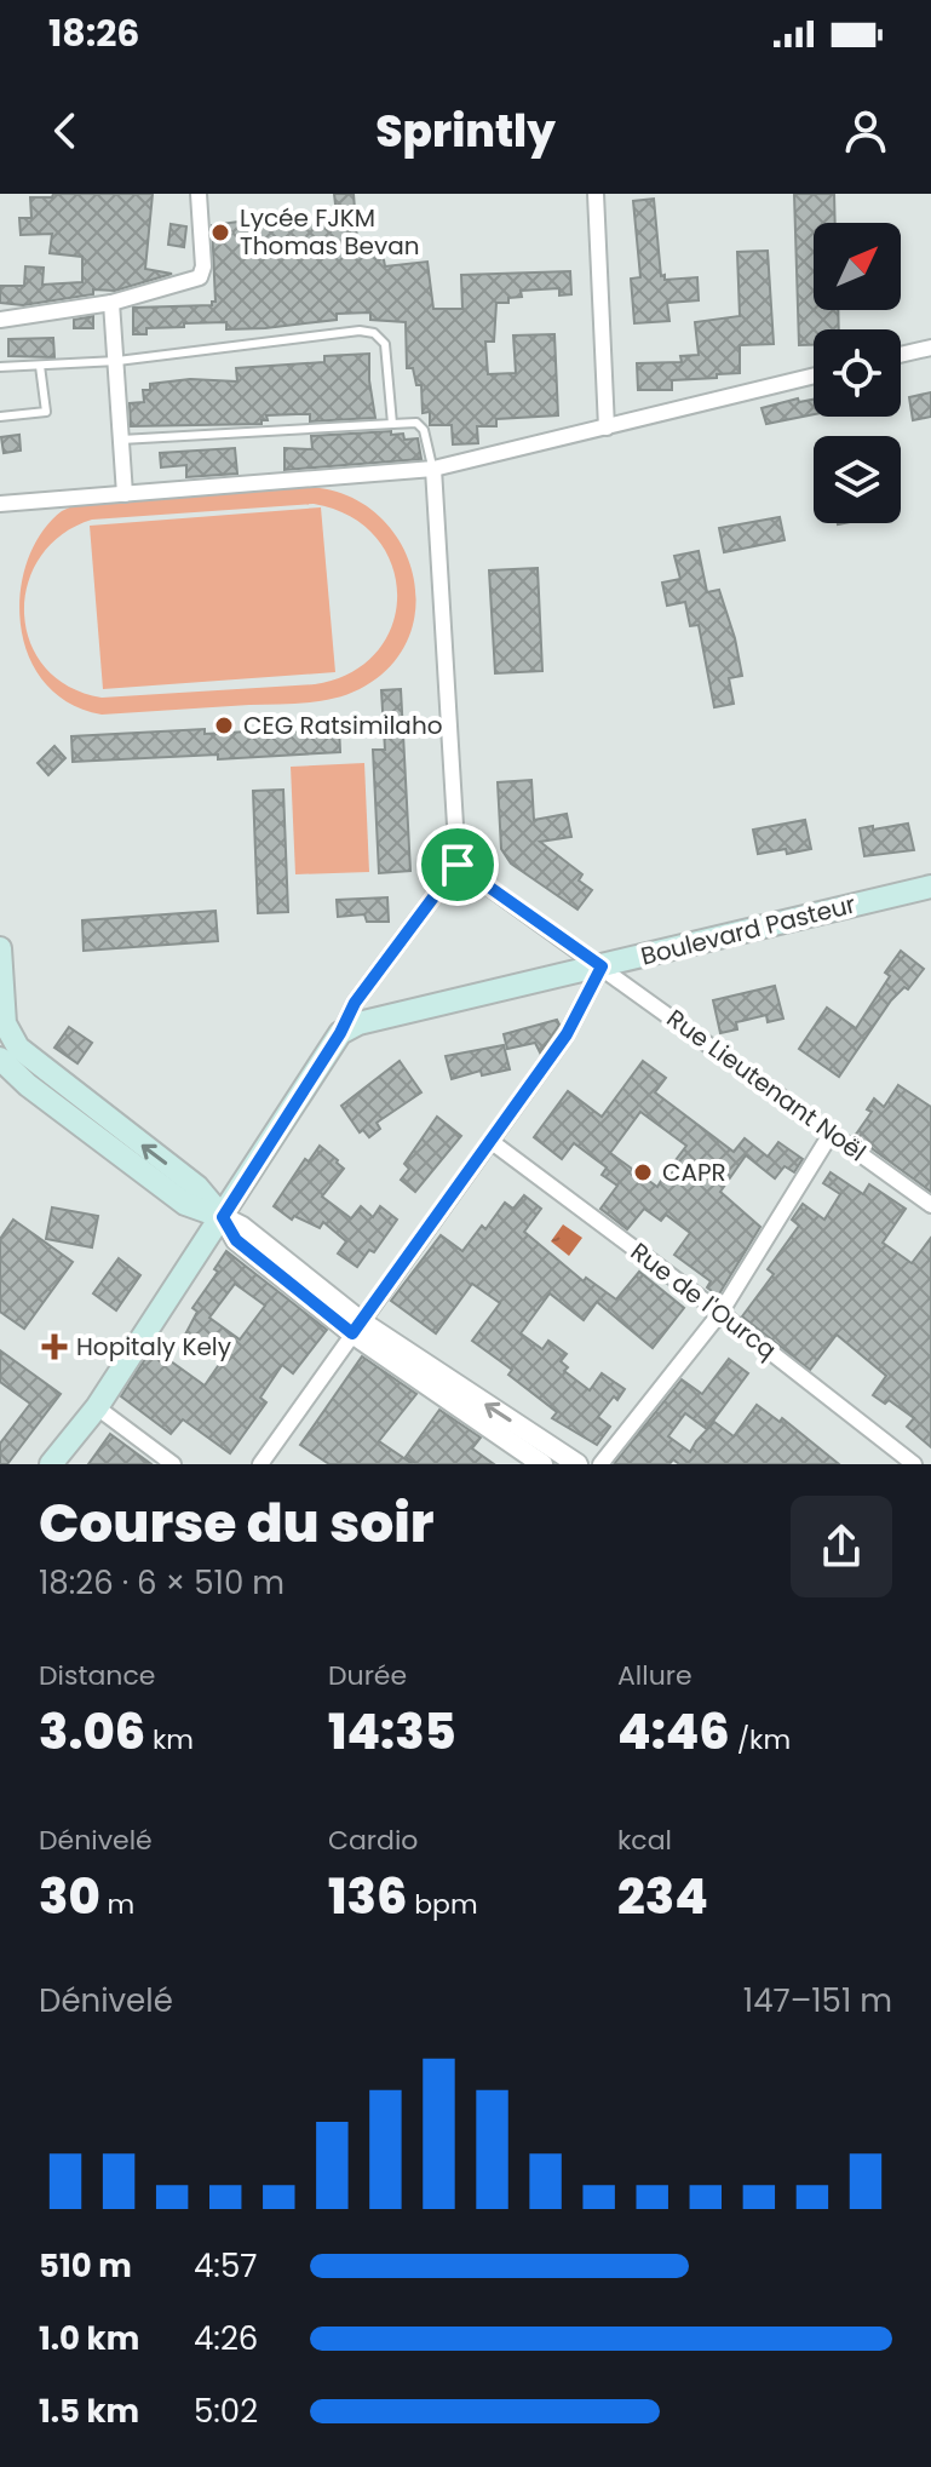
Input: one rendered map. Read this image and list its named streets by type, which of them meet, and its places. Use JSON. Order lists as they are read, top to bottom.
{
  "streets": {
    "main road": ["Boulevard Pasteur"],
    "street": ["Rue Lieutenant Noël", "Rue de l'Ourcq"]
  },
  "crossings": [
    ["Boulevard Pasteur", "Rue Lieutenant Noël"]
  ],
  "places": {
    "other": ["Lycée FJKM Thomas Bevan", "CEG Ratsimilaho", "CAPR"],
    "health": ["Hopitaly Kely"]
  },
  "north": "top right",
  "page": {
    "status": "18:26",
    "header": "Sprintly",
    "heading": ["Course du soir", "18:26 · 6 × 510 m"],
    "stats": [
      ["Distance", "3.06 km"],
      ["Durée", "14:35"],
      ["Allure", "4:46 /km"],
      ["Dénivelé", "30 m"],
      ["Cardio", "136 bpm"],
      ["kcal", "234"]
    ],
    "chart": ["Dénivelé", "147–151 m"],
    "list": [
      {
        "name": "510 m",
        "note": "4:57"
      },
      {
        "name": "1.0 km",
        "note": "4:26"
      },
      {
        "name": "1.5 km",
        "note": "5:02"
      }
    ]
  }
}
